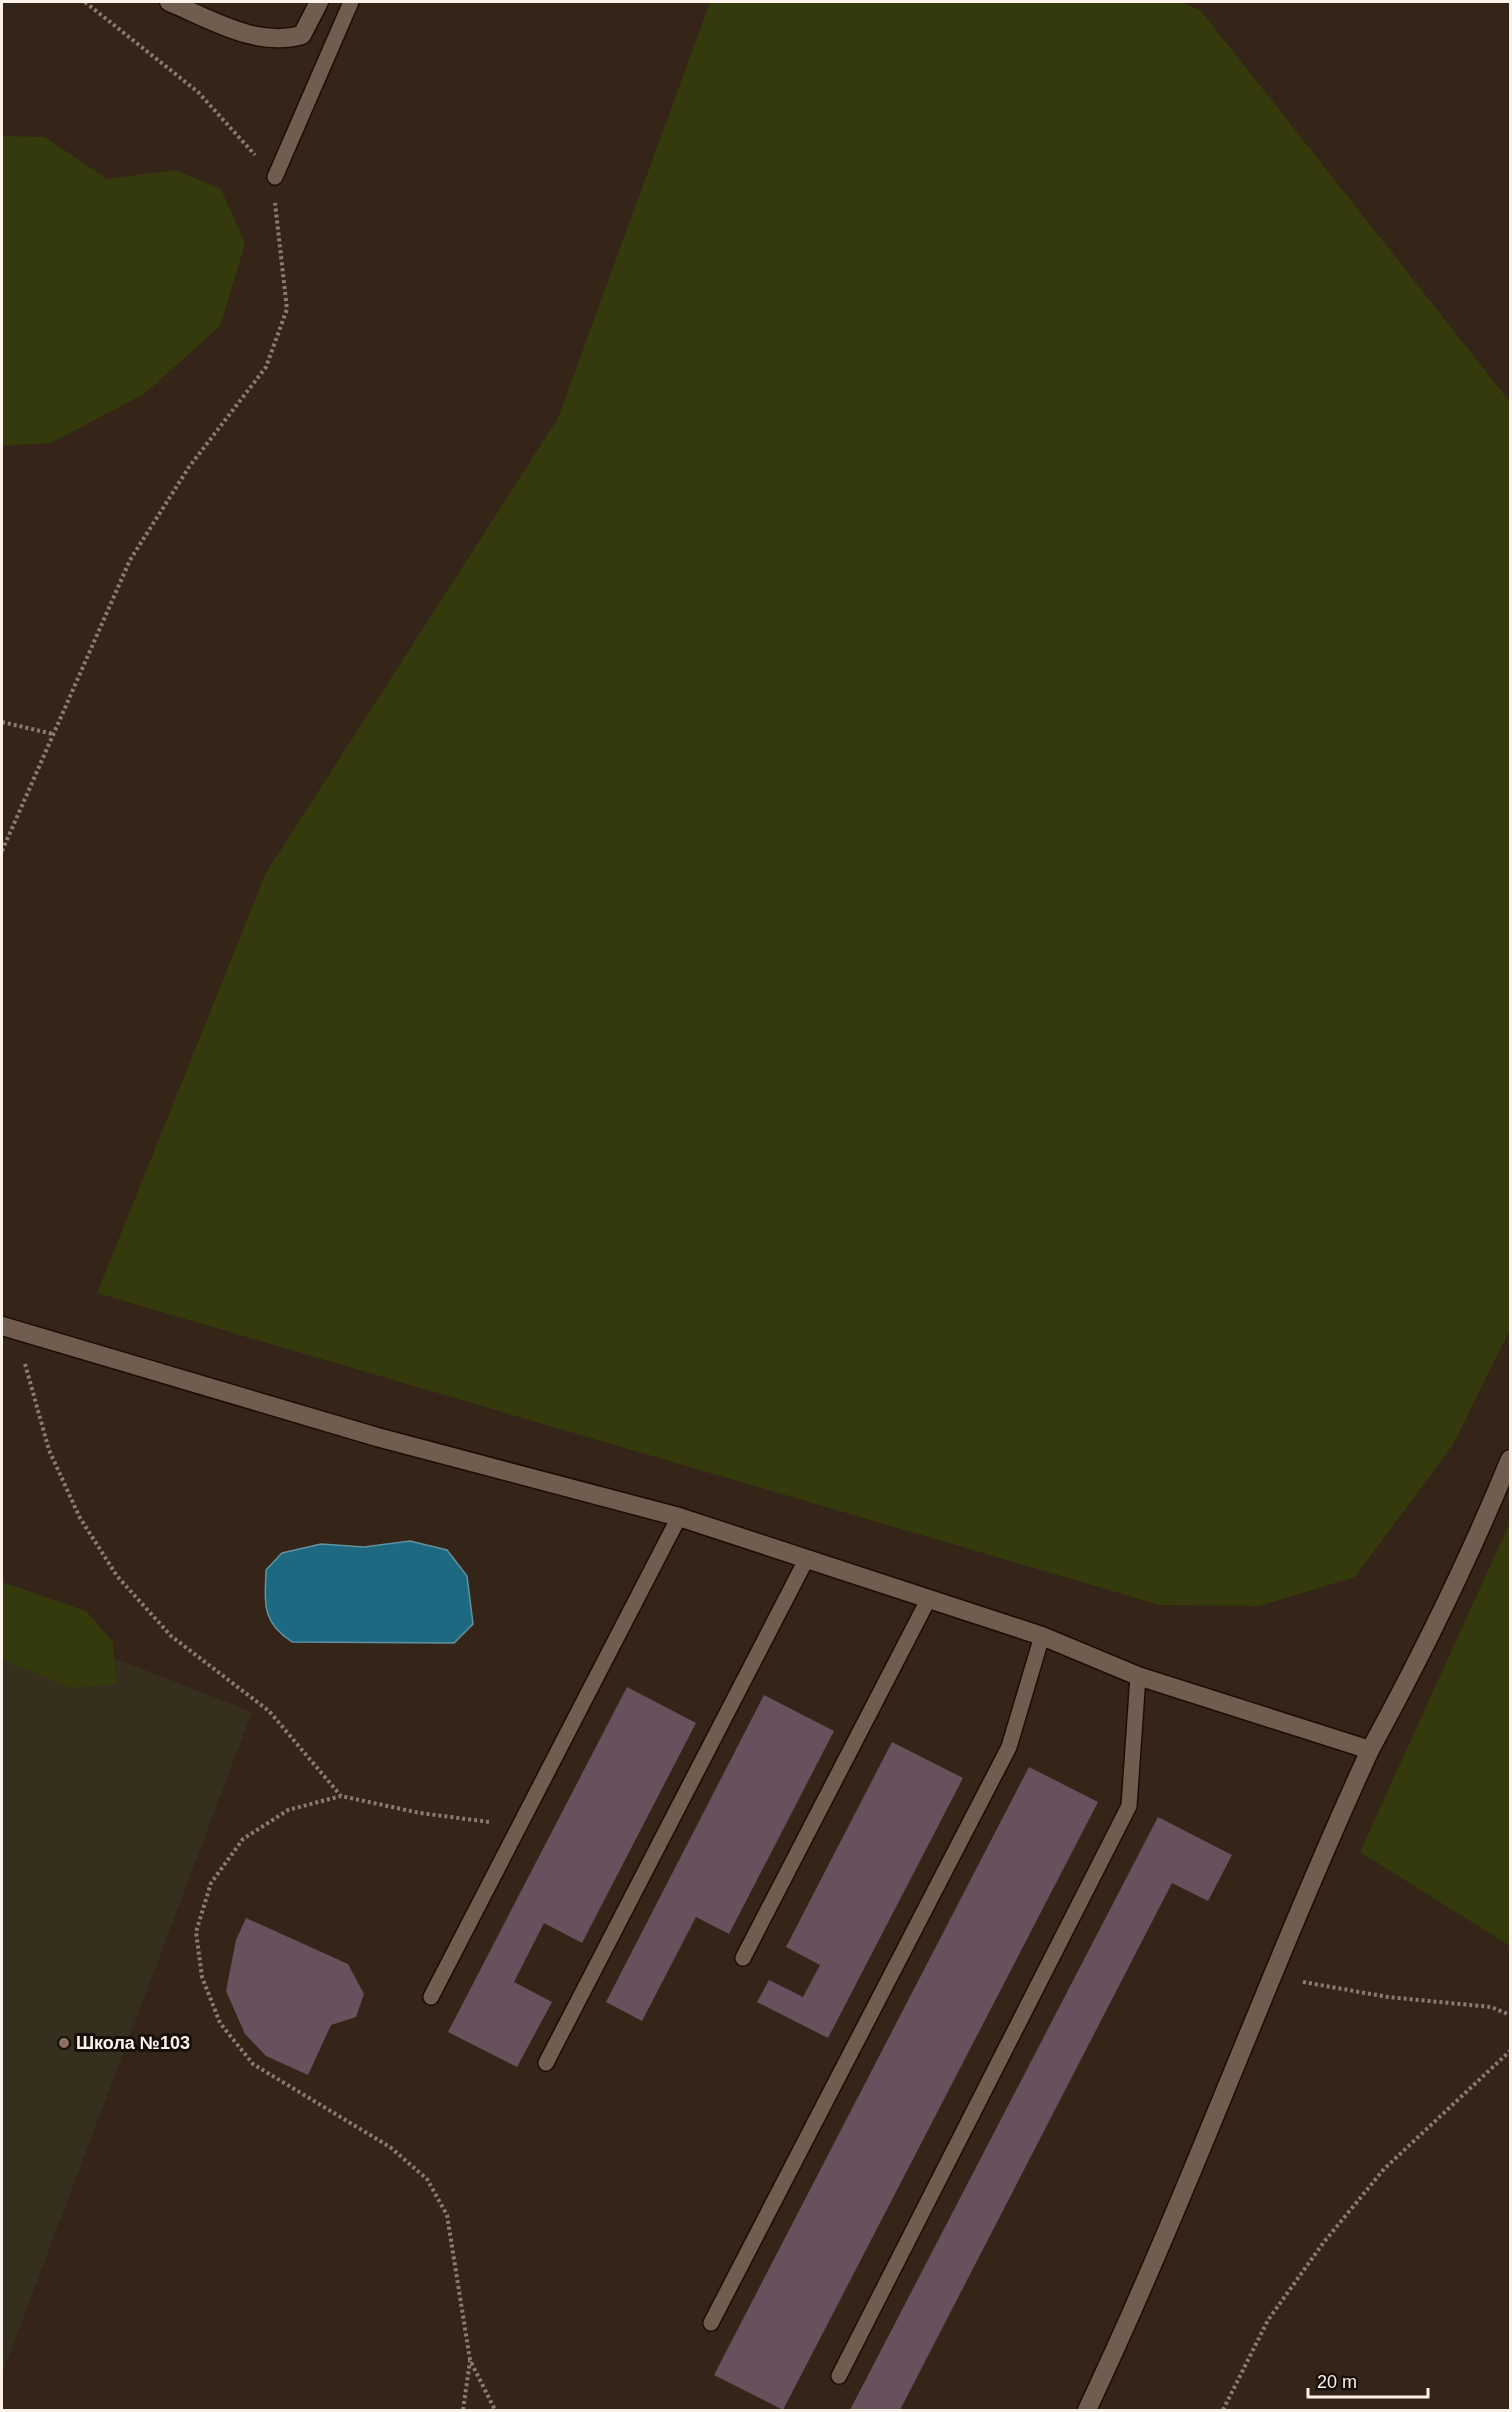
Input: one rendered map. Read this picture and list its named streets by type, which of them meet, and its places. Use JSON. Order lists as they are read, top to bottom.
{
  "places": ["Школа №103"],
  "scale_bar": "20 m"
}
